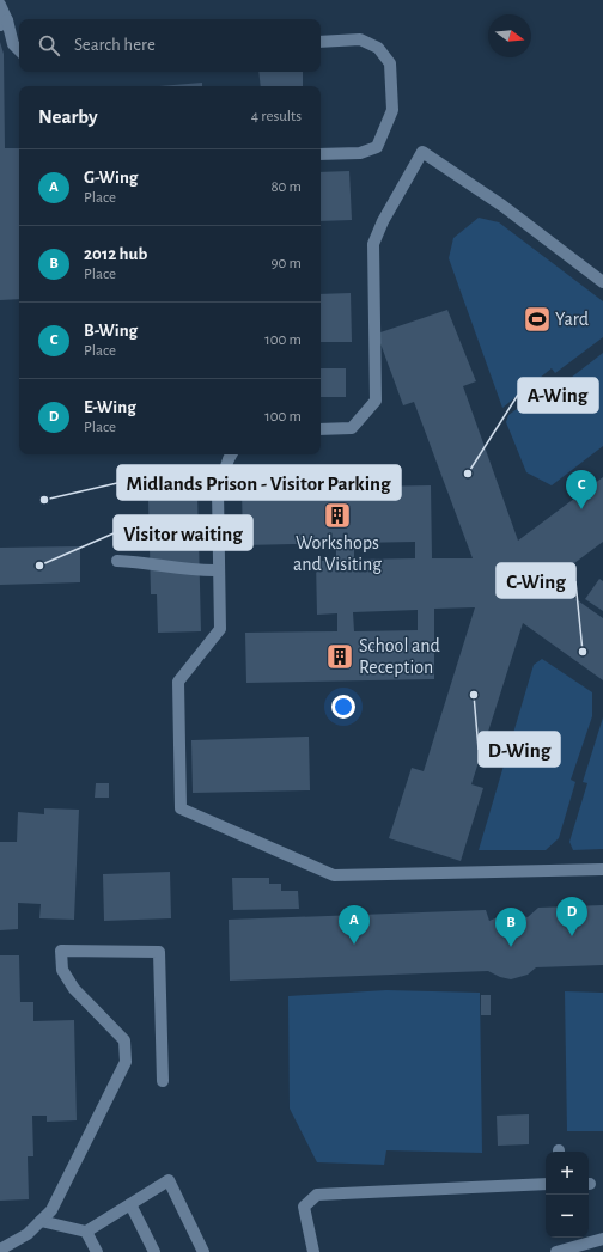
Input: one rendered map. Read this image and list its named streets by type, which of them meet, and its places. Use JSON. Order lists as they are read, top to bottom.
{
  "places": {
    "sports": ["Yard"],
    "other": [
      "A-Wing",
      "Midlands Prison - Visitor Parking",
      "Visitor waiting",
      "C-Wing",
      "D-Wing"
    ],
    "building": ["Workshops and Visiting", "School and Reception"]
  },
  "north": "right",
  "page": {
    "search": "Search here",
    "heading": ["Nearby", "4 results"],
    "list": [
      {
        "mark": "A",
        "name": "G-Wing",
        "note": "Place",
        "value": "80 m"
      },
      {
        "mark": "B",
        "name": "2012 hub",
        "note": "Place",
        "value": "90 m"
      },
      {
        "mark": "C",
        "name": "B-Wing",
        "note": "Place",
        "value": "100 m"
      },
      {
        "mark": "D",
        "name": "E-Wing",
        "note": "Place",
        "value": "100 m"
      }
    ],
    "pins": [
      "C",
      "D",
      "A",
      "B"
    ],
    "map_buttons": ["+", "−"]
  }
}
